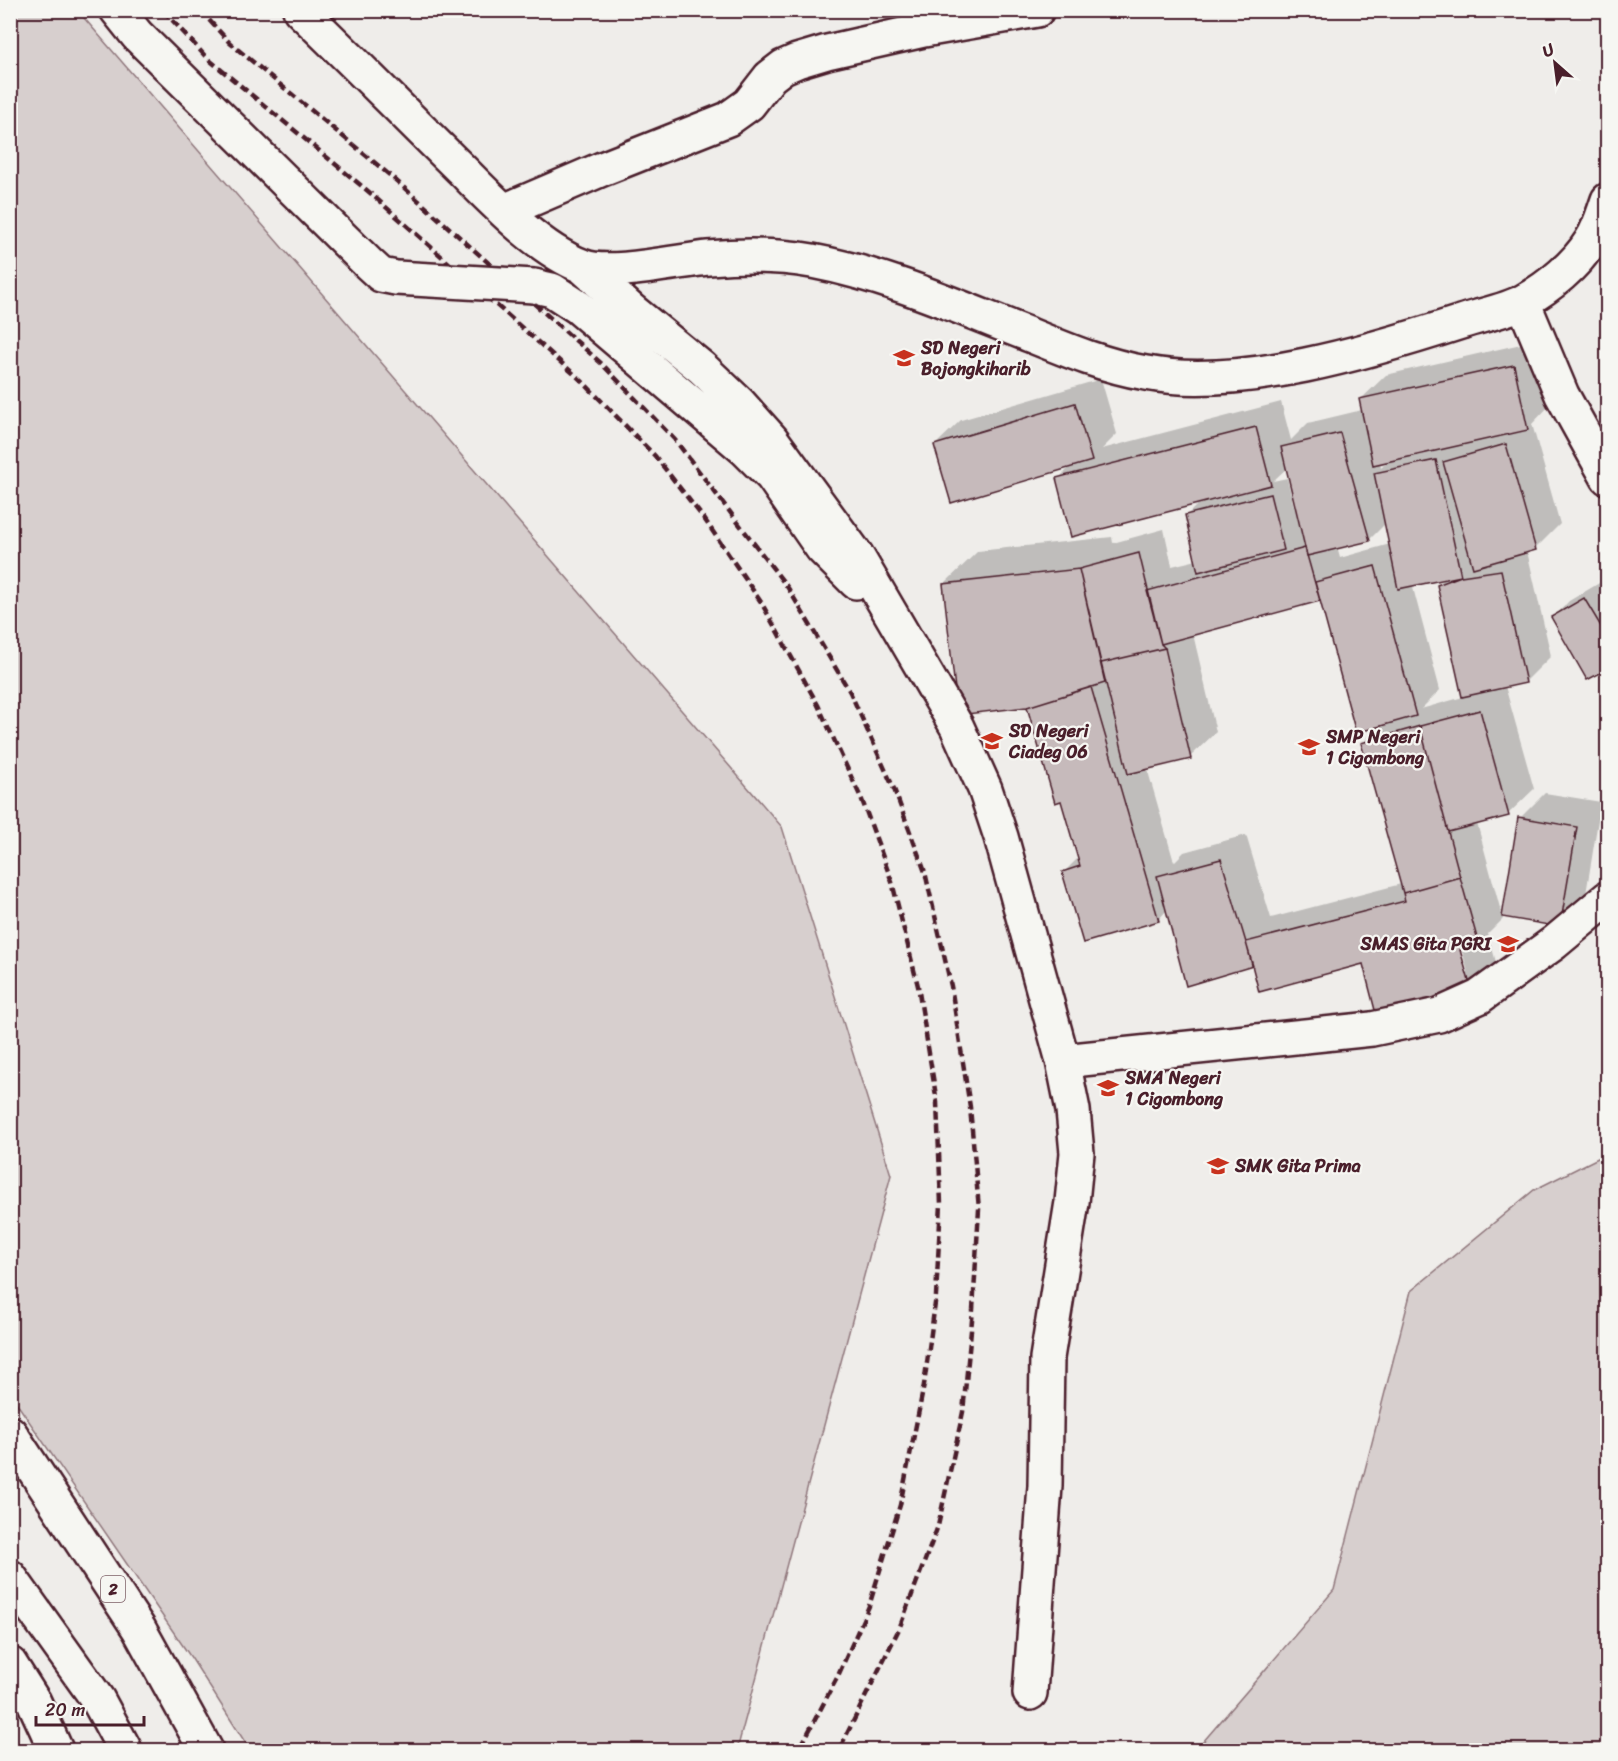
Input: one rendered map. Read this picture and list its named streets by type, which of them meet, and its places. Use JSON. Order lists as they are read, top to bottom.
{
  "streets": {
    "main road": ["2"]
  },
  "places": {
    "school or university": [
      "SD Negeri Bojongkiharib",
      "SD Negeri Ciadeg 06",
      "SMP Negeri 1 Cigombong",
      "SMAS Gita PGRI",
      "SMA Negeri 1 Cigombong",
      "SMK Gita Prima"
    ]
  },
  "scale_bar": "20 m",
  "north": "top left"
}
